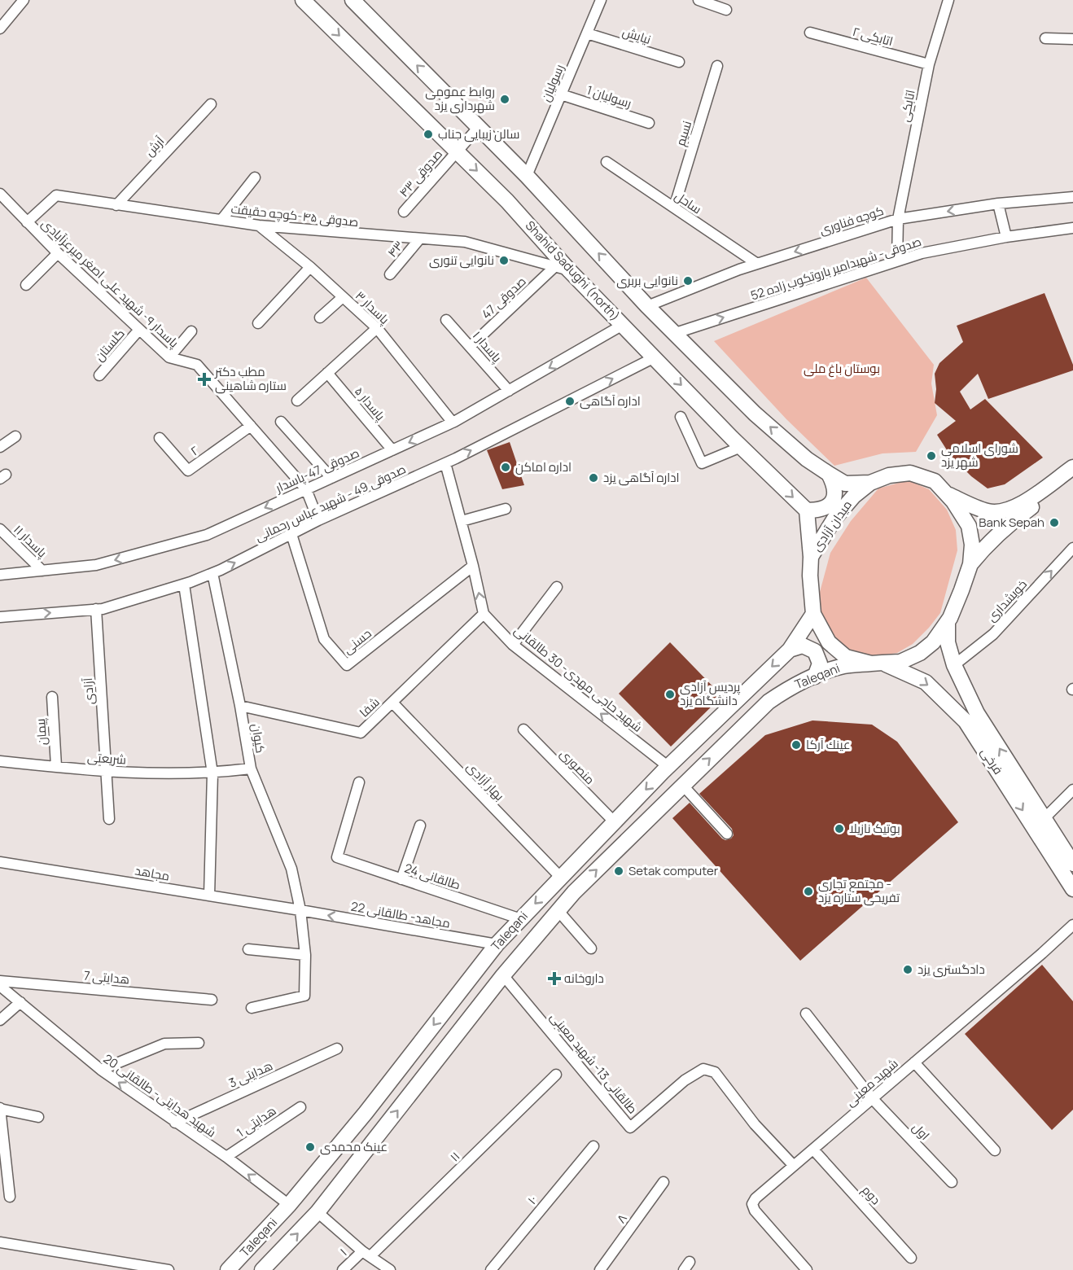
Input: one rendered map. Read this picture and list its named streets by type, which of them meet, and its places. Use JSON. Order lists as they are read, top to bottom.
{
  "streets": {
    "main road": [
      "Shahid Sadughi (north)",
      "میدان آزادی",
      "Taleqani",
      "فرخی"
    ],
    "street": [
      "نیایش",
      "اتابکی ۲",
      "رسولیان",
      "رسولیان 1",
      "اتابکی",
      "نسیم",
      "آرش",
      "صدوقی ۴۳",
      "ساحل",
      "صدوقی ۴۵-کوچه حقیقت",
      "کوچه فناوری",
      "۴۳",
      "52 صدوقی- شهیدامیر باروتکوب زاده",
      "پاسدار ۹- شهید علی اصغر میرعزآبادی",
      "صدوقی 47",
      "پاسدار ۳",
      "گلستان",
      "پاسدار ۱",
      "پاسدار ۵",
      "۲",
      "صدوقی 47-پاسدار",
      "صدوقی 49 - شهید عباس رحمانی",
      "پاسدار ۱۱",
      "خویشداری",
      "حسنی",
      "شهید حاجی مهدی- 30 طالقانی",
      "آزادی",
      "شفا",
      "پیمان",
      "کیوان",
      "شریعتی",
      "منصوری",
      "بهار آزادی",
      "مجاهد",
      "طالقانی 24",
      "مجاهد- طالقانی 22",
      "هدایتی 7",
      "طالقانی 13- شهید معینی",
      "هدایتی 3",
      "شهید معینی",
      "شهید هدایتی- طالقانی 20",
      "هدایتی 1",
      "اول",
      "۱۱",
      "دوم",
      "۱۰",
      "۸",
      "۱"
    ]
  },
  "crossings": [
    ["نیایش", "رسولیان"],
    ["اتابکی ۲", "اتابکی"],
    ["رسولیان", "رسولیان 1"],
    ["اتابکی", "کوچه فناوری"],
    ["اتابکی", "52 صدوقی- شهیدامیر باروتکوب زاده"],
    ["نسیم", "ساحل"],
    ["آرش", "صدوقی ۴۵-کوچه حقیقت"],
    ["صدوقی ۴۳", "Shahid Sadughi (north)"],
    ["ساحل", "کوچه فناوری"],
    ["صدوقی ۴۵-کوچه حقیقت", "۴۳"],
    ["صدوقی ۴۵-کوچه حقیقت", "Shahid Sadughi (north)"],
    ["صدوقی ۴۵-کوچه حقیقت", "پاسدار ۹- شهید علی اصغر میرعزآبادی"],
    ["صدوقی ۴۵-کوچه حقیقت", "صدوقی 47"],
    ["صدوقی ۴۵-کوچه حقیقت", "پاسدار ۳"],
    ["Shahid Sadughi (north)", "صدوقی 47"],
    ["Shahid Sadughi (north)", "صدوقی 47-پاسدار"],
    ["Shahid Sadughi (north)", "صدوقی 49 - شهید عباس رحمانی"],
    ["پاسدار ۹- شهید علی اصغر میرعزآبادی", "گلستان"],
    ["پاسدار ۹- شهید علی اصغر میرعزآبادی", "۲"],
    ["پاسدار ۹- شهید علی اصغر میرعزآبادی", "صدوقی 47-پاسدار"],
    ["پاسدار ۹- شهید علی اصغر میرعزآبادی", "صدوقی 49 - شهید عباس رحمانی"],
    ["صدوقی 47", "پاسدار ۱"],
    ["پاسدار ۳", "صدوقی 47-پاسدار"],
    ["پاسدار ۱", "صدوقی 47-پاسدار"],
    ["پاسدار ۵", "صدوقی 47-پاسدار"],
    ["صدوقی 47-پاسدار", "پاسدار ۱۱"],
    ["صدوقی 49 - شهید عباس رحمانی", "حسنی"],
    ["صدوقی 49 - شهید عباس رحمانی", "آزادی"],
    ["صدوقی 49 - شهید عباس رحمانی", "کیوان"],
    ["میدان آزادی", "Taleqani"],
    ["میدان آزادی", "فرخی"],
    ["خویشداری", "فرخی"],
    ["Taleqani", "شهید حاجی مهدی- 30 طالقانی"],
    ["Taleqani", "فرخی"],
    ["Taleqani", "منصوری"],
    ["Taleqani", "بهار آزادی"],
    ["Taleqani", "طالقانی 24"],
    ["Taleqani", "مجاهد- طالقانی 22"],
    ["Taleqani", "طالقانی 13- شهید معینی"],
    ["Taleqani", "شهید هدایتی- طالقانی 20"],
    ["شهید حاجی مهدی- 30 طالقانی", "شفا"],
    ["آزادی", "شریعتی"],
    ["شفا", "کیوان"],
    ["شفا", "بهار آزادی"],
    ["پیمان", "شریعتی"],
    ["کیوان", "شریعتی"],
    ["مجاهد", "مجاهد- طالقانی 22"],
    ["طالقانی 13- شهید معینی", "شهید معینی"],
    ["هدایتی 3", "شهید هدایتی- طالقانی 20"],
    ["شهید معینی", "اول"],
    ["شهید معینی", "دوم"],
    ["شهید هدایتی- طالقانی 20", "هدایتی 1"],
    ["۱۱", "۱"]
  ],
  "one_way": [
    "کوچه فناوری",
    "52 صدوقی- شهیدامیر باروتکوب زاده",
    "صدوقی 47-پاسدار",
    "صدوقی 49 - شهید عباس رحمانی",
    "خویشداری",
    "شهید حاجی مهدی- 30 طالقانی",
    "مجاهد- طالقانی 22",
    "شهید هدایتی- طالقانی 20"
  ],
  "parks": ["بوستان باغ ملی"],
  "places": {
    "other": [
      "روابط عمومی شهرداری یزد",
      "سالن زیبایی جناب",
      "نانوایی تنوری",
      "نانوایی بربری",
      "اداره آگاهی",
      "شورای اسلامی شهر یزد",
      "اداره اماکن",
      "اداره آگاهی یزد",
      "Bank Sepah",
      "پردیس آزادی دانشگاه یزد",
      "عينك آركا",
      "بوتیک نازیلا",
      "Setak computer",
      "مجتمع تجاری - تفریحی ستاره یزد",
      "دادگستری یزد",
      "عینک محمدی"
    ],
    "health": ["مطب دکتر ستاره شاهینی", "داروخانه"]
  }
}
